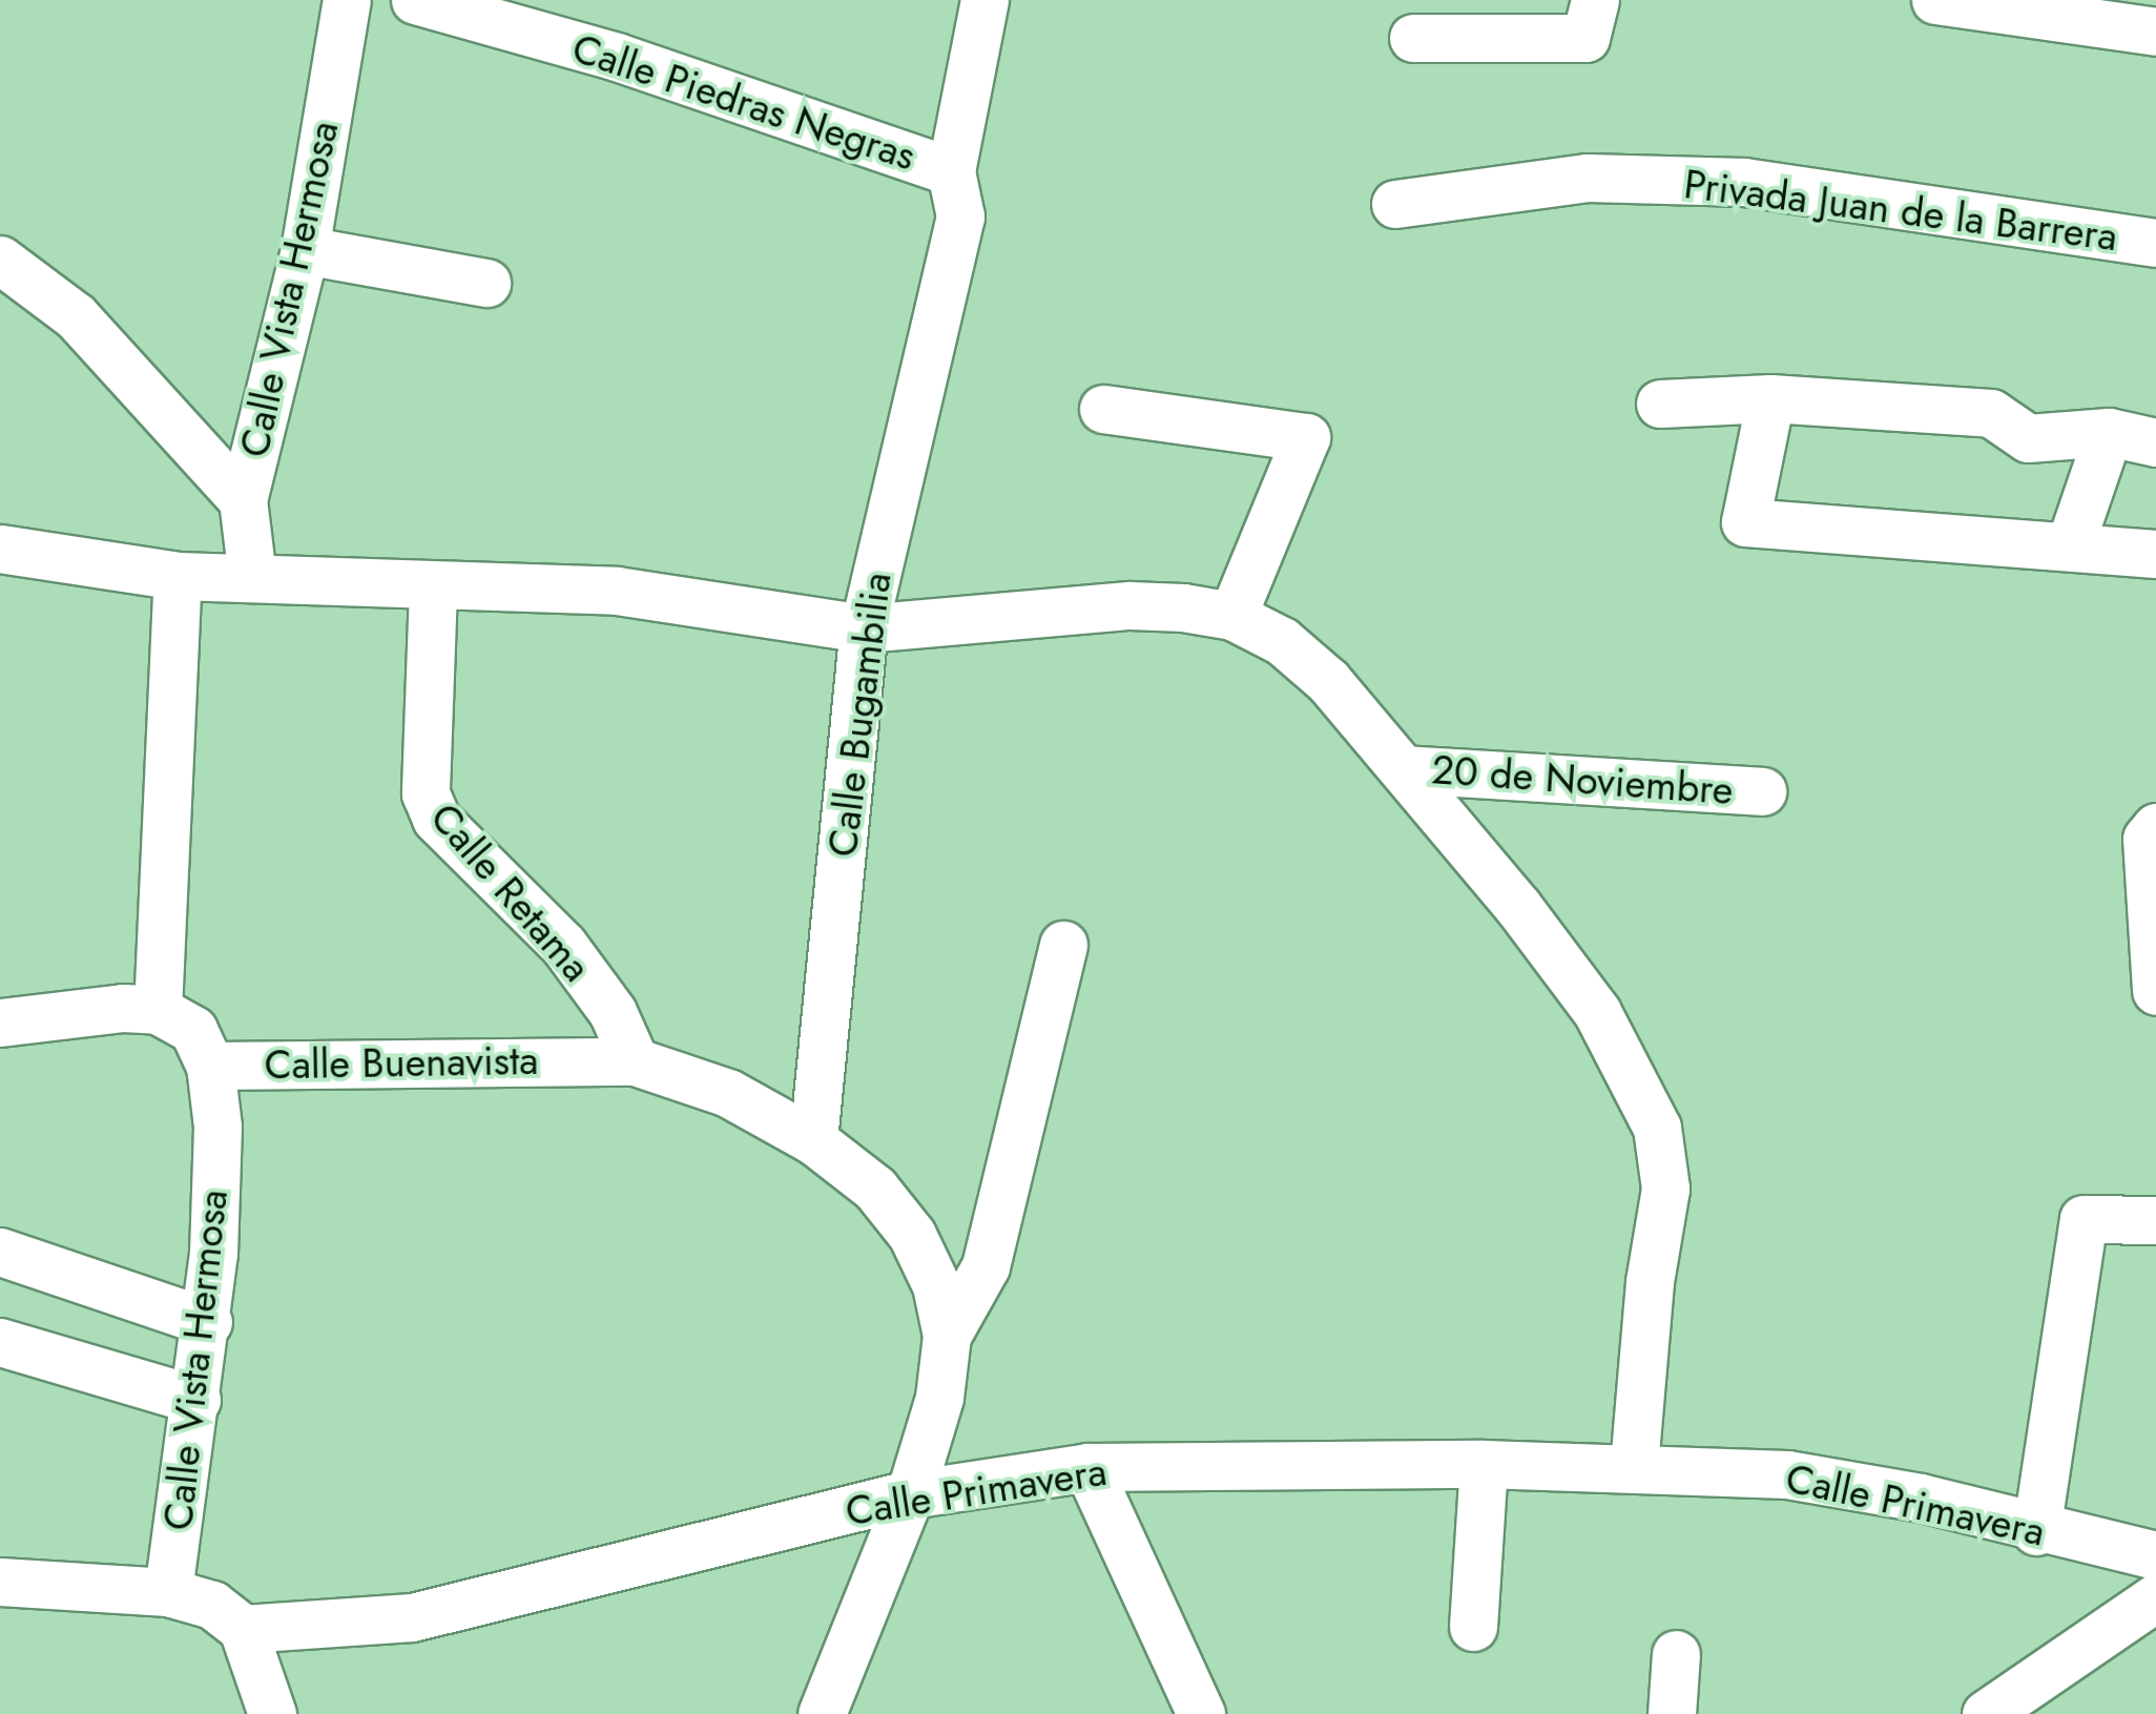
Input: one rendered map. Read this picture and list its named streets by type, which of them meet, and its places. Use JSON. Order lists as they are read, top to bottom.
{
  "streets": {
    "street": [
      "Calle Piedras Negras",
      "Privada Juan de la Barrera",
      "Calle Vista Hermosa",
      "Calle Bugambilia",
      "20 de Noviembre",
      "Calle Retama",
      "Calle Buenavista",
      "Calle Primavera"
    ]
  },
  "crossings": [
    ["Calle Piedras Negras", "Calle Bugambilia"],
    ["Calle Vista Hermosa", "Calle Buenavista"],
    ["Calle Bugambilia", "Calle Buenavista"],
    ["Calle Retama", "Calle Buenavista"]
  ]
}
